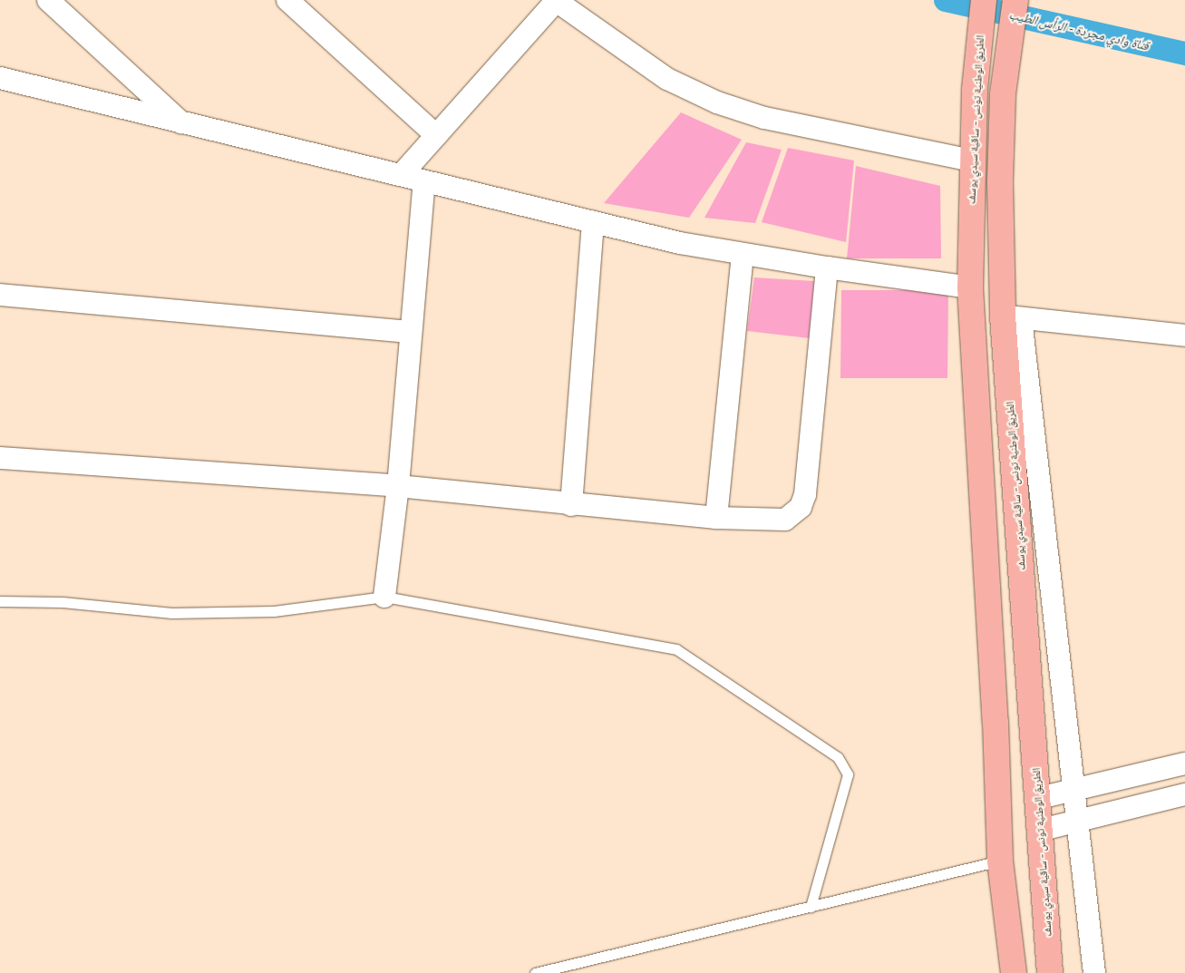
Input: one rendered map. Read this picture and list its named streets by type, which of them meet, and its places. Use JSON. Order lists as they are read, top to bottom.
{
  "streets": {
    "highway": ["الطريق الوطنية تونس - ساقية سيدي يوسف"]
  },
  "water": ["قناة وادي مجردة - الرأس الطيب"]
}
